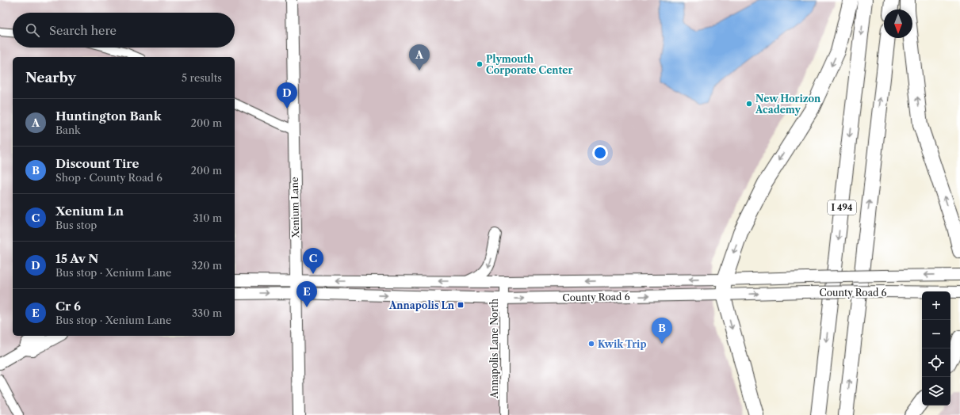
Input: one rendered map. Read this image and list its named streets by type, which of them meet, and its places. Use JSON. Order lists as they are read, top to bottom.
{
  "streets": {
    "highway": ["I 494"],
    "main road": ["Xenium Lane", "County Road 6"],
    "street": ["Annapolis Lane North"]
  },
  "crossings": [
    ["Xenium Lane", "County Road 6"],
    ["County Road 6", "Annapolis Lane North"]
  ],
  "places": {
    "other": ["Plymouth Corporate Center", "New Horizon Academy", "Kwik Trip"],
    "transit": ["Annapolis Ln"]
  },
  "north": "bottom",
  "page": {
    "search": "Search here",
    "pins": [
      "A",
      "D",
      "C",
      "E",
      "B"
    ],
    "heading": ["Nearby", "5 results"],
    "list": [
      {
        "mark": "A",
        "name": "Huntington Bank",
        "note": "Bank",
        "value": "200 m"
      },
      {
        "mark": "B",
        "name": "Discount Tire",
        "note": "Shop · County Road 6",
        "value": "200 m"
      },
      {
        "mark": "C",
        "name": "Xenium Ln",
        "note": "Bus stop",
        "value": "310 m"
      },
      {
        "mark": "D",
        "name": "15 Av N",
        "note": "Bus stop · Xenium Lane",
        "value": "320 m"
      },
      {
        "mark": "E",
        "name": "Cr 6",
        "note": "Bus stop · Xenium Lane",
        "value": "330 m"
      }
    ],
    "map_buttons": ["+", "−"]
  }
}
